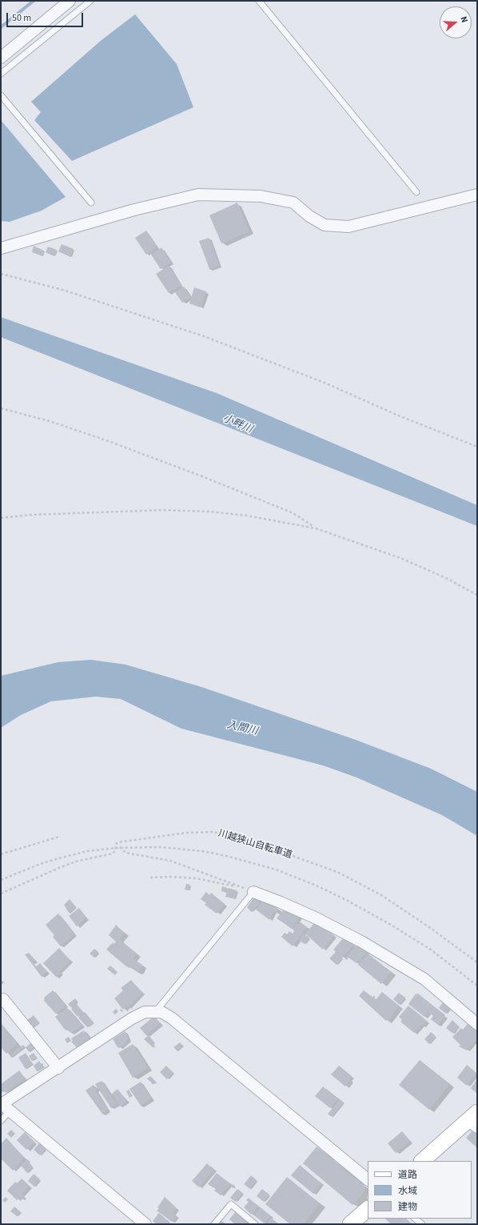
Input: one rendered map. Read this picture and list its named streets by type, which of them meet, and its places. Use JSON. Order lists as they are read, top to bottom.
{
  "streets": {
    "path": ["川越狭山自転車道"]
  },
  "water": ["小畔川", "入間川"],
  "legend": ["道路", "水域", "建物"],
  "scale_bar": "50 m",
  "north": "right"
}
